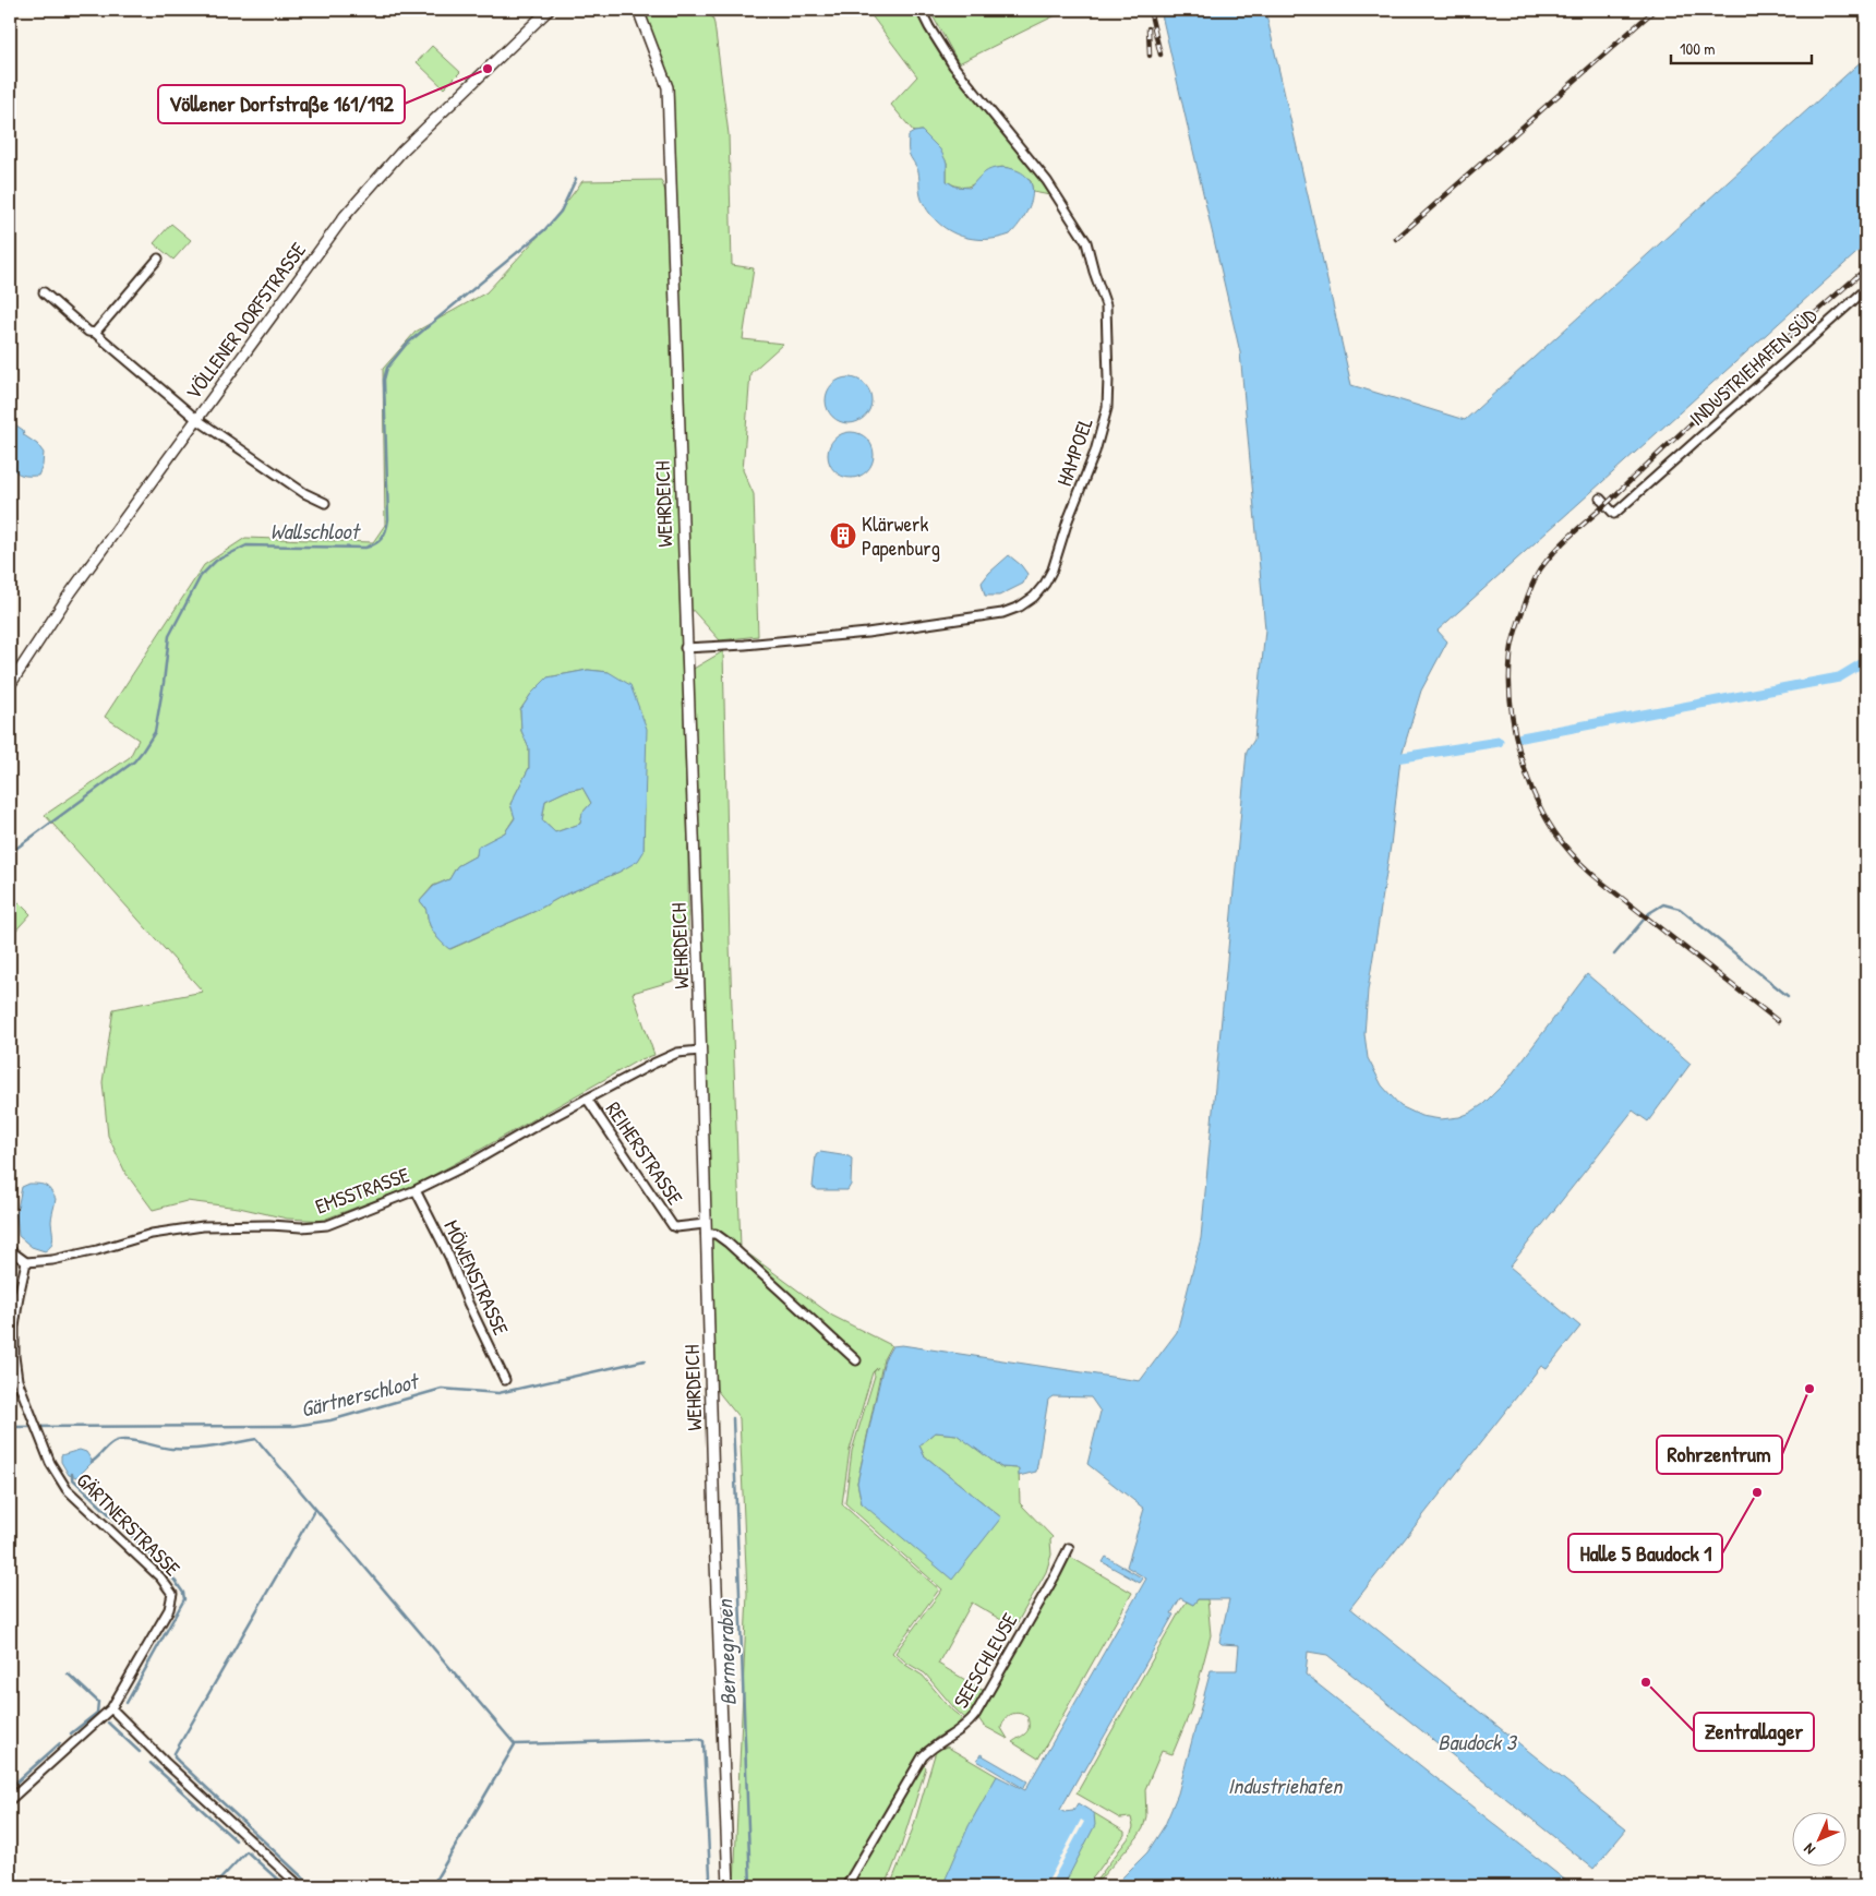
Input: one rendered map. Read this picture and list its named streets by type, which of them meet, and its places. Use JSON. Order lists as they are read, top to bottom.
{
  "streets": {
    "street": [
      "VÖLLENER DORFSTRASSE",
      "INDUSTRIEHAFEN SÜD",
      "HAMPOEL",
      "WEHRDEICH",
      "REIHERSTRASSE",
      "EMSSTRASSE",
      "MÖWENSTRASSE",
      "GÄRTNERSTRASSE",
      "SEESCHLEUSE"
    ]
  },
  "crossings": [
    ["HAMPOEL", "WEHRDEICH"],
    ["WEHRDEICH", "REIHERSTRASSE"],
    ["WEHRDEICH", "EMSSTRASSE"],
    ["REIHERSTRASSE", "EMSSTRASSE"],
    ["EMSSTRASSE", "MÖWENSTRASSE"],
    ["EMSSTRASSE", "GÄRTNERSTRASSE"]
  ],
  "water": [
    "Wallschloot",
    "Gärtnerschloot",
    "Bermegraben",
    "Baudock 3",
    "Industriehafen"
  ],
  "places": {
    "other": [
      "Völlener Dorfstraße 161/192",
      "Rohrzentrum",
      "Halle 5 Baudock 1",
      "Zentrallager"
    ],
    "building": ["Klärwerk Papenburg"]
  },
  "scale_bar": "100 m",
  "north": "bottom left"
}
